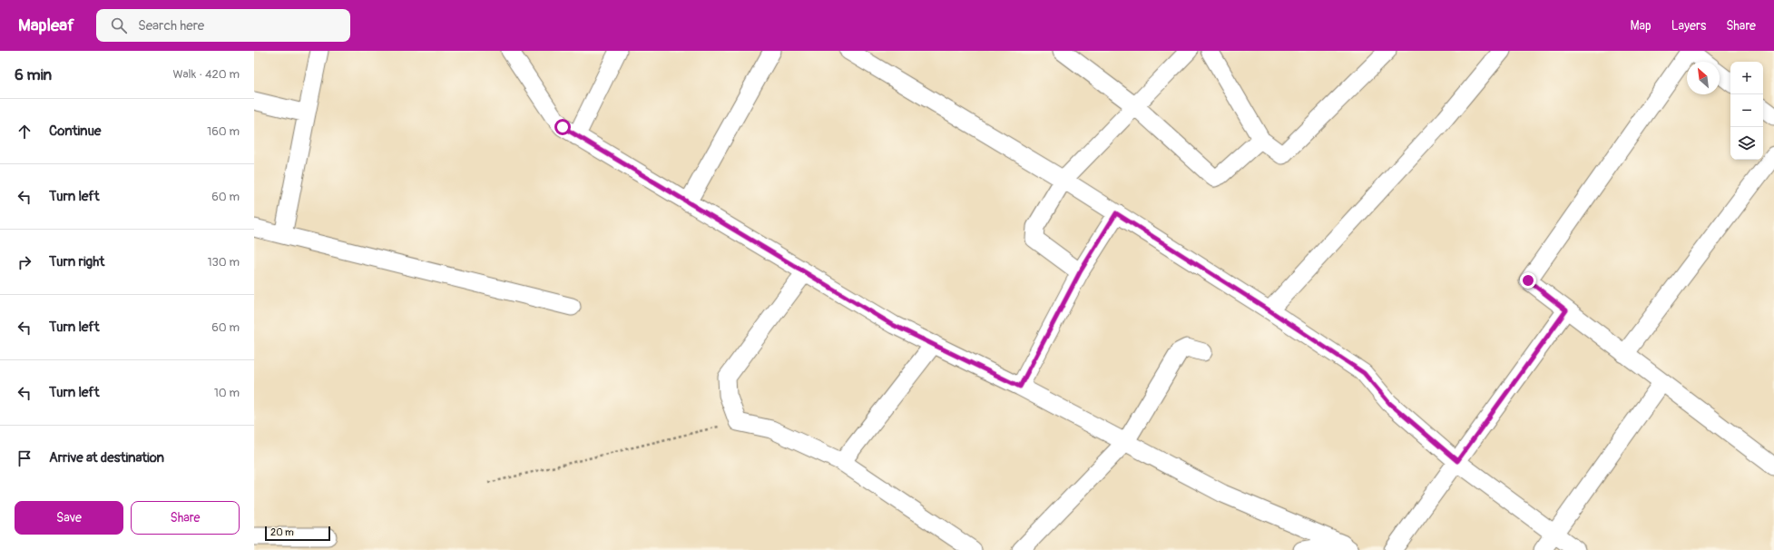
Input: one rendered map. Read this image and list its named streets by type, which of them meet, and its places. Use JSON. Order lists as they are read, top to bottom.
{
  "scale_bar": "20 m",
  "north": "top left",
  "page": {
    "header": "Mapleaf",
    "search": "Search here",
    "nav": ["Map", "Layers", "Share"],
    "heading": ["6 min", "Walk · 420 m"],
    "map_buttons": ["+", "−"],
    "list": [
      ["Continue", "160 m"],
      ["Turn left", "60 m"],
      ["Turn right", "130 m"],
      ["Turn left", "60 m"],
      ["Turn left", "10 m"],
      "Arrive at destination"
    ],
    "buttons": ["Save", "Share"],
    "scale": "20 m"
  }
}
